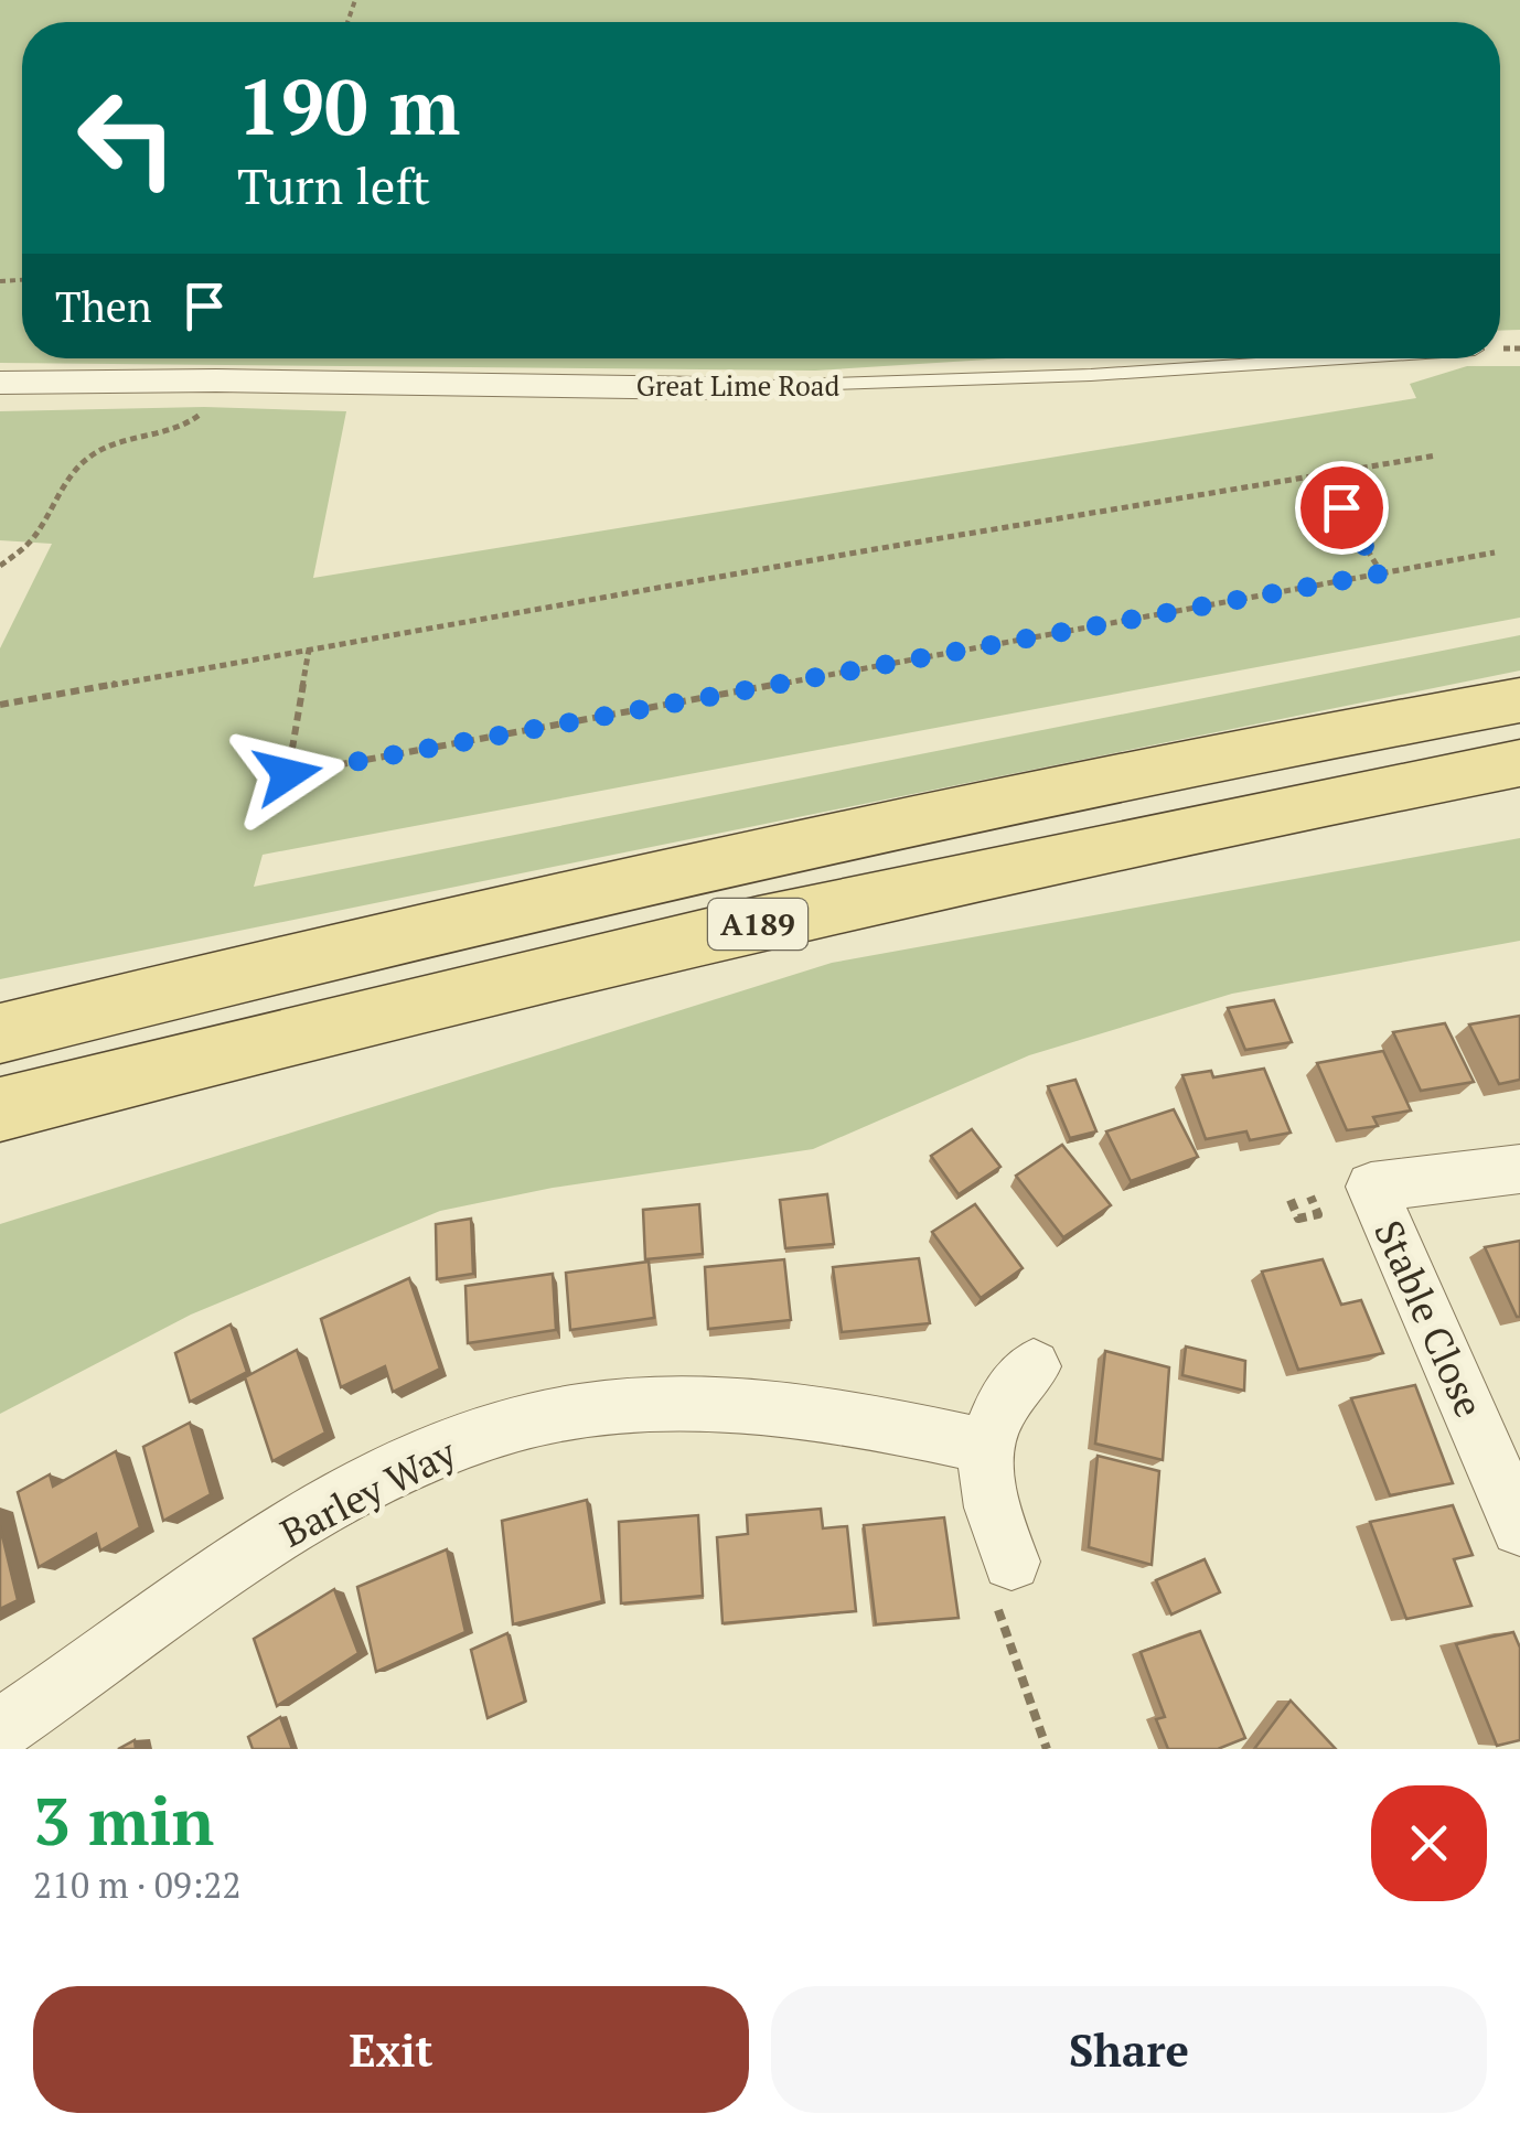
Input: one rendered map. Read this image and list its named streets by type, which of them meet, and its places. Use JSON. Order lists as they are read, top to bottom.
{
  "streets": {
    "main road": ["A189"],
    "street": ["Great Lime Road", "Stable Close", "Barley Way"]
  },
  "page": {
    "turn": ["190 m", "Turn left"],
    "then": "Then",
    "heading": ["3 min", "210 m · 09:22"],
    "buttons": ["Exit", "Share"]
  }
}
